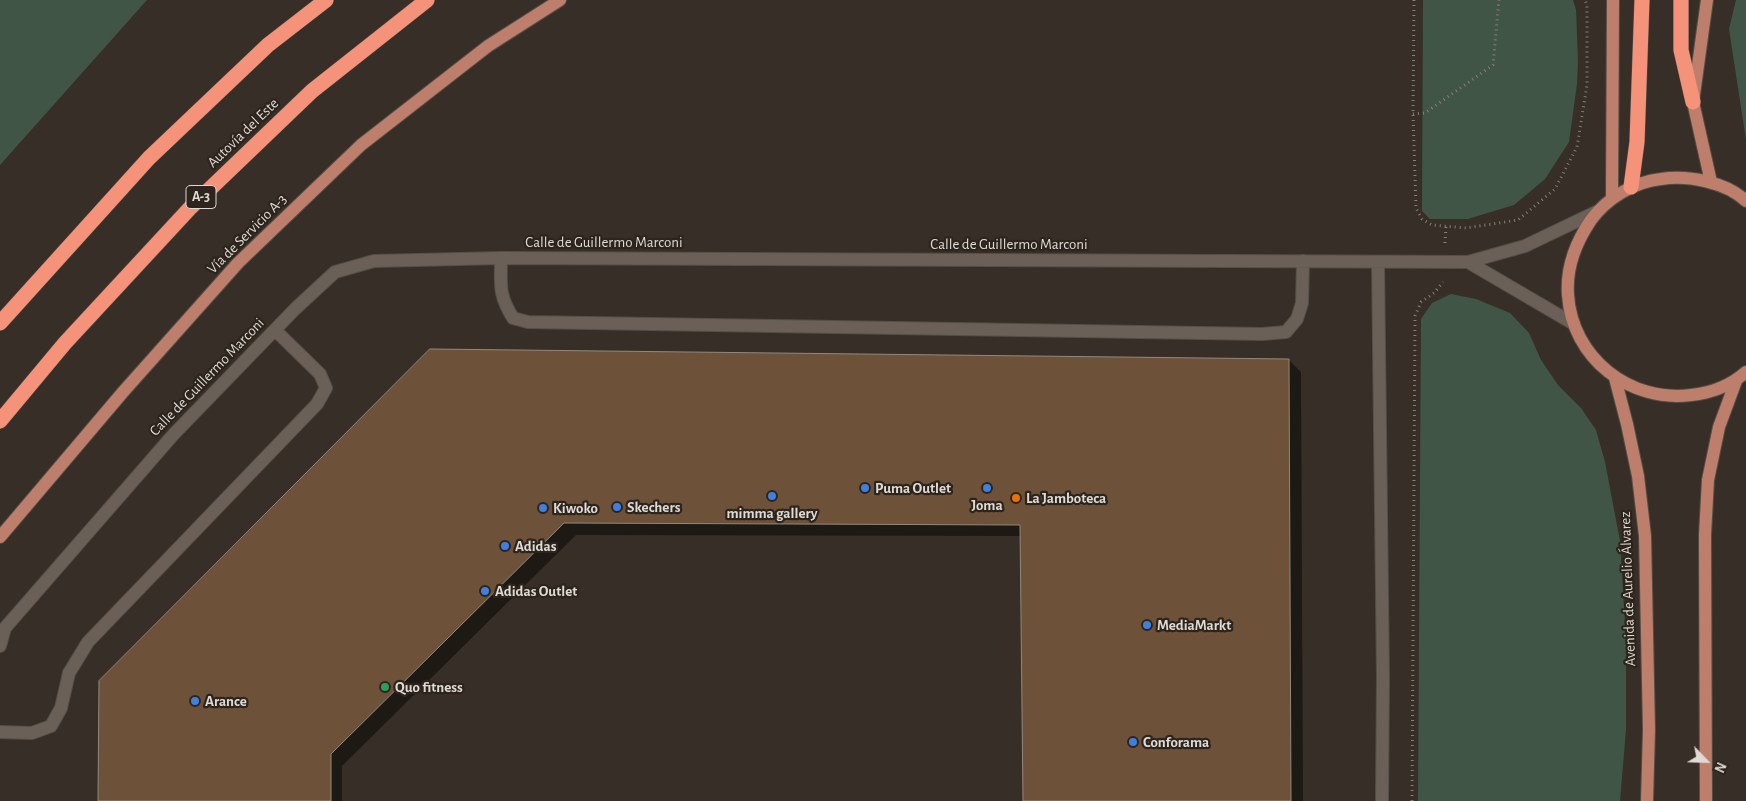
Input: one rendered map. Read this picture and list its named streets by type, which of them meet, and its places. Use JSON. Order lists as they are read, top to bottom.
{
  "streets": {
    "highway": ["Autovía del Este", "A-3"],
    "main road": ["Vía de Servicio A-3", "Avenida de Aurelio Álvarez"],
    "street": ["Calle de Guillermo Marconi"]
  },
  "places": [
    "Puma Outlet",
    "Joma",
    "mimma gallery",
    "La Jamboteca",
    "Skechers",
    "Kiwoko",
    "Adidas",
    "Adidas Outlet",
    "MediaMarkt",
    "Quo fitness",
    "Arance",
    "Conforama"
  ],
  "north": "bottom right"
}
